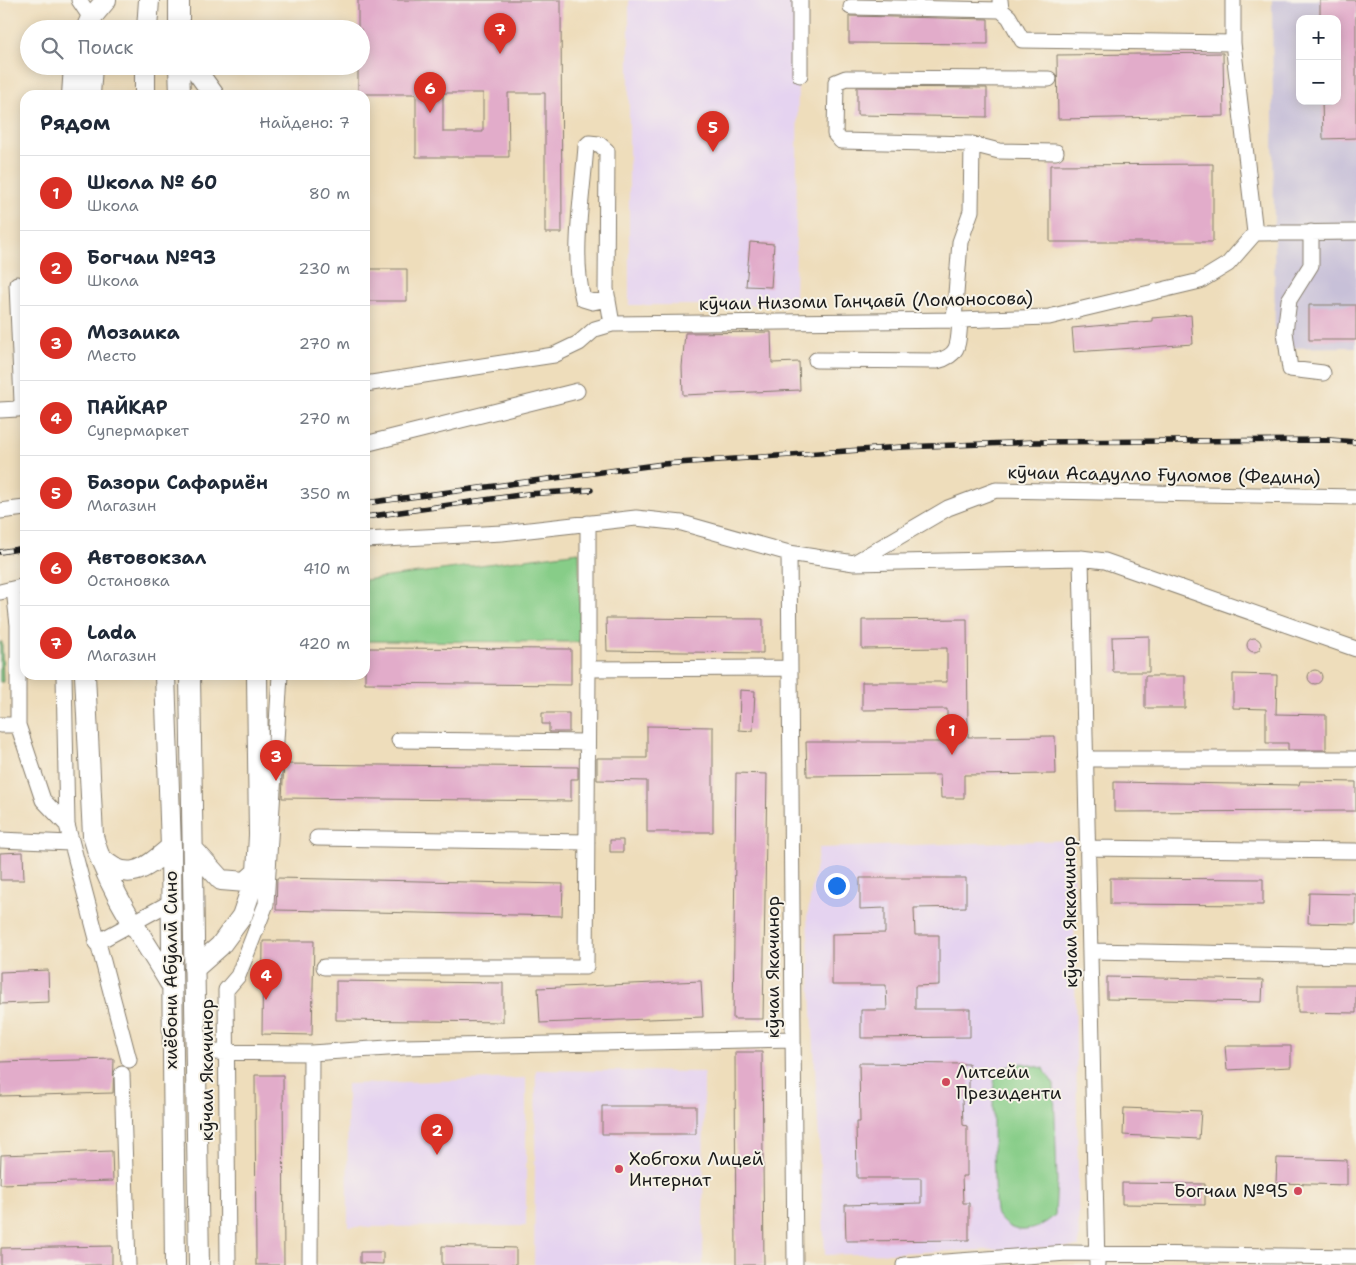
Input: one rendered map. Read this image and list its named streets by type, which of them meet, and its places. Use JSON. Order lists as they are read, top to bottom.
{
  "streets": {
    "main road": ["хиёбони Абӯалӣ Сино"],
    "street": [
      "кӯчаи Низоми Ганҷавӣ (Ломоносова)",
      "кӯчаи Асадулло Ғуломов (Федина)",
      "кӯчаи Яккачинор",
      "кӯчаи Якачинор"
    ]
  },
  "places": ["Литсейи Президенти", "Хобгохи Лицей Интернат", "Богчаи №95"],
  "page": {
    "pins": [
      "7",
      "6",
      "5",
      "1",
      "3",
      "4",
      "2"
    ],
    "map_buttons": ["+", "−"],
    "search": "Поиск",
    "heading": ["Рядом", "Найдено: 7"],
    "list": [
      {
        "mark": "1",
        "name": "Школа № 60",
        "note": "Школа",
        "value": "80 m"
      },
      {
        "mark": "2",
        "name": "Богчаи №93",
        "note": "Школа",
        "value": "230 m"
      },
      {
        "mark": "3",
        "name": "Мозаика",
        "note": "Место",
        "value": "270 m"
      },
      {
        "mark": "4",
        "name": "ПАЙКАР",
        "note": "Супермаркет",
        "value": "270 m"
      },
      {
        "mark": "5",
        "name": "Базори Сафариён",
        "note": "Магазин",
        "value": "350 m"
      },
      {
        "mark": "6",
        "name": "Автовокзал",
        "note": "Остановка",
        "value": "410 m"
      },
      {
        "mark": "7",
        "name": "Lada",
        "note": "Магазин",
        "value": "420 m"
      }
    ]
  }
}
